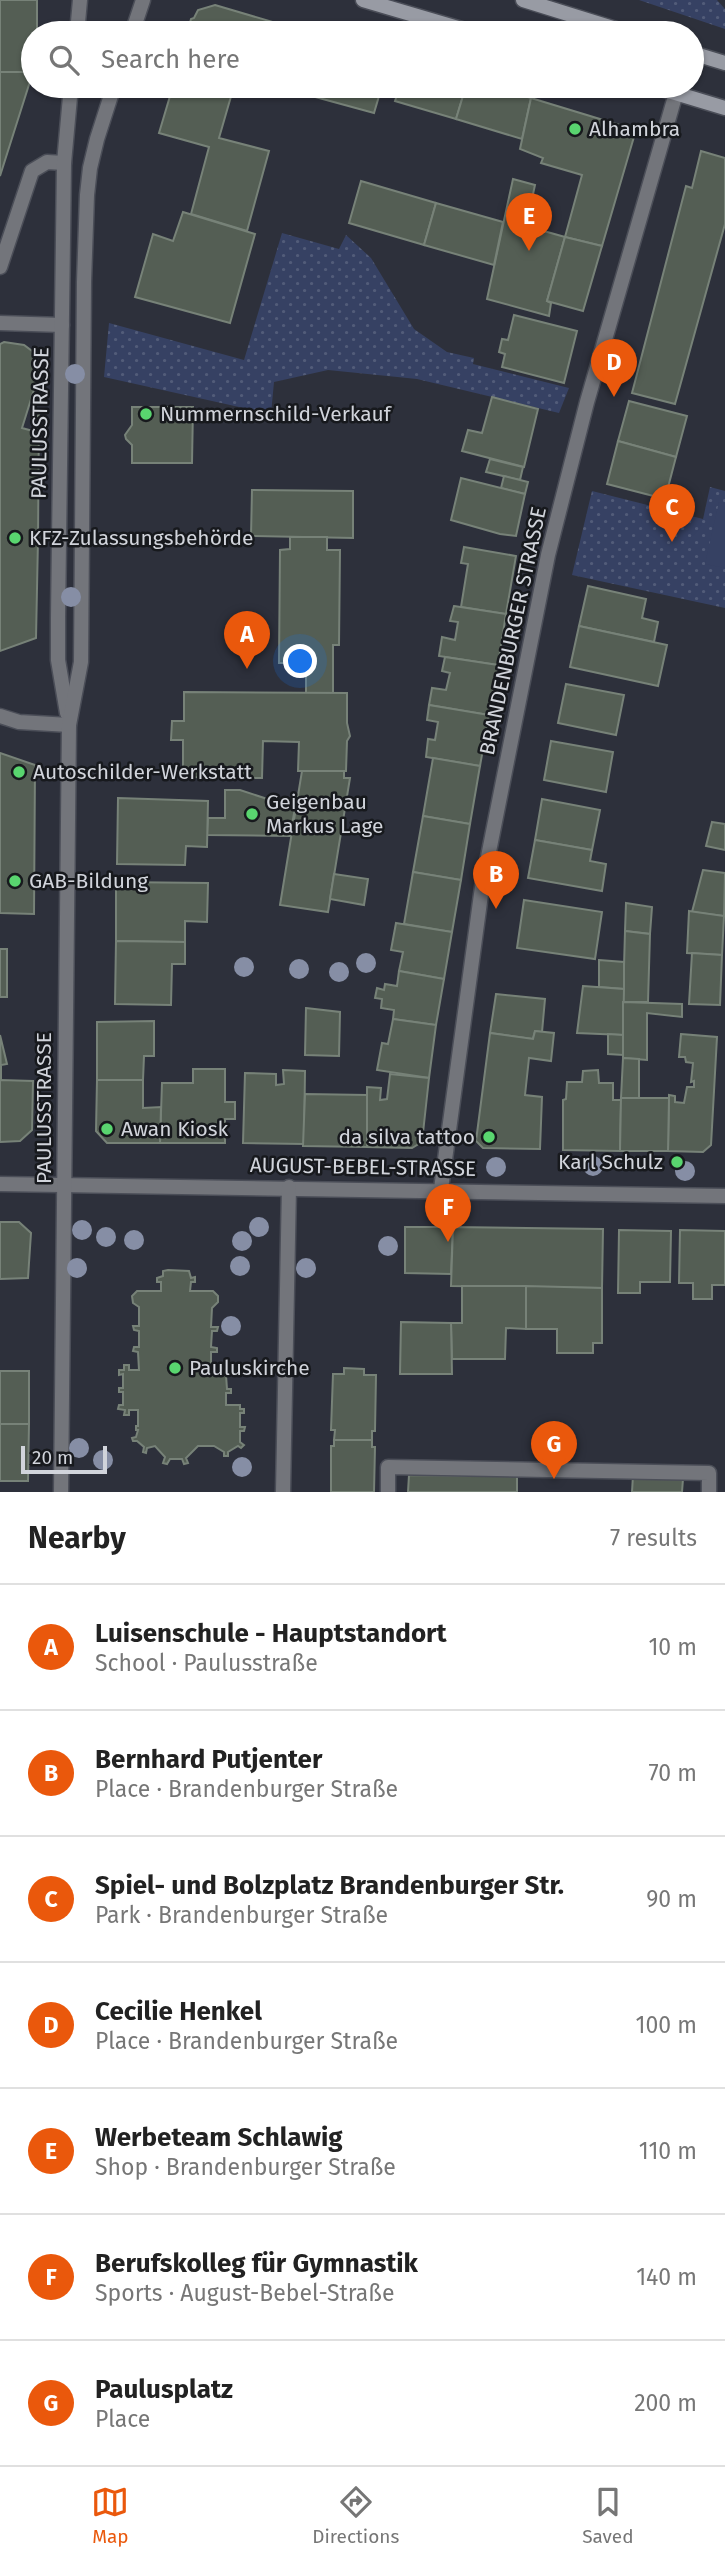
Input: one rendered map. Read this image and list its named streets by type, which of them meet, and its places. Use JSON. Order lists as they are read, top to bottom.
{
  "streets": {
    "street": ["PAULUSSTRASSE", "BRANDENBURGER STRASSE", "AUGUST-BEBEL-STRASSE"]
  },
  "crossings": [
    ["PAULUSSTRASSE", "AUGUST-BEBEL-STRASSE"],
    ["BRANDENBURGER STRASSE", "AUGUST-BEBEL-STRASSE"]
  ],
  "places": [
    "Alhambra",
    "Nummernschild-Verkauf",
    "KFZ-Zulassungsbehörde",
    "Autoschilder-Werkstatt",
    "Geigenbau Markus Lage",
    "GAB-Bildung",
    "Awan Kiosk",
    "da silva tattoo",
    "Karl Schulz",
    "Pauluskirche"
  ],
  "scale_bar": "20 m",
  "page": {
    "search": "Search here",
    "pins": [
      "E",
      "D",
      "C",
      "A",
      "B",
      "F",
      "G"
    ],
    "scale": "20 m",
    "heading": ["Nearby", "7 results"],
    "list": [
      {
        "mark": "A",
        "name": "Luisenschule - Hauptstandort",
        "note": "School · Paulusstraße",
        "value": "10 m"
      },
      {
        "mark": "B",
        "name": "Bernhard Putjenter",
        "note": "Place · Brandenburger Straße",
        "value": "70 m"
      },
      {
        "mark": "C",
        "name": "Spiel- und Bolzplatz Brandenburger Str.",
        "note": "Park · Brandenburger Straße",
        "value": "90 m"
      },
      {
        "mark": "D",
        "name": "Cecilie Henkel",
        "note": "Place · Brandenburger Straße",
        "value": "100 m"
      },
      {
        "mark": "E",
        "name": "Werbeteam Schlawig",
        "note": "Shop · Brandenburger Straße",
        "value": "110 m"
      },
      {
        "mark": "F",
        "name": "Berufskolleg für Gymnastik",
        "note": "Sports · August-Bebel-Straße",
        "value": "140 m"
      },
      {
        "mark": "G",
        "name": "Paulusplatz",
        "note": "Place",
        "value": "200 m"
      }
    ],
    "nav": ["Map", "Directions", "Saved"]
  }
}
